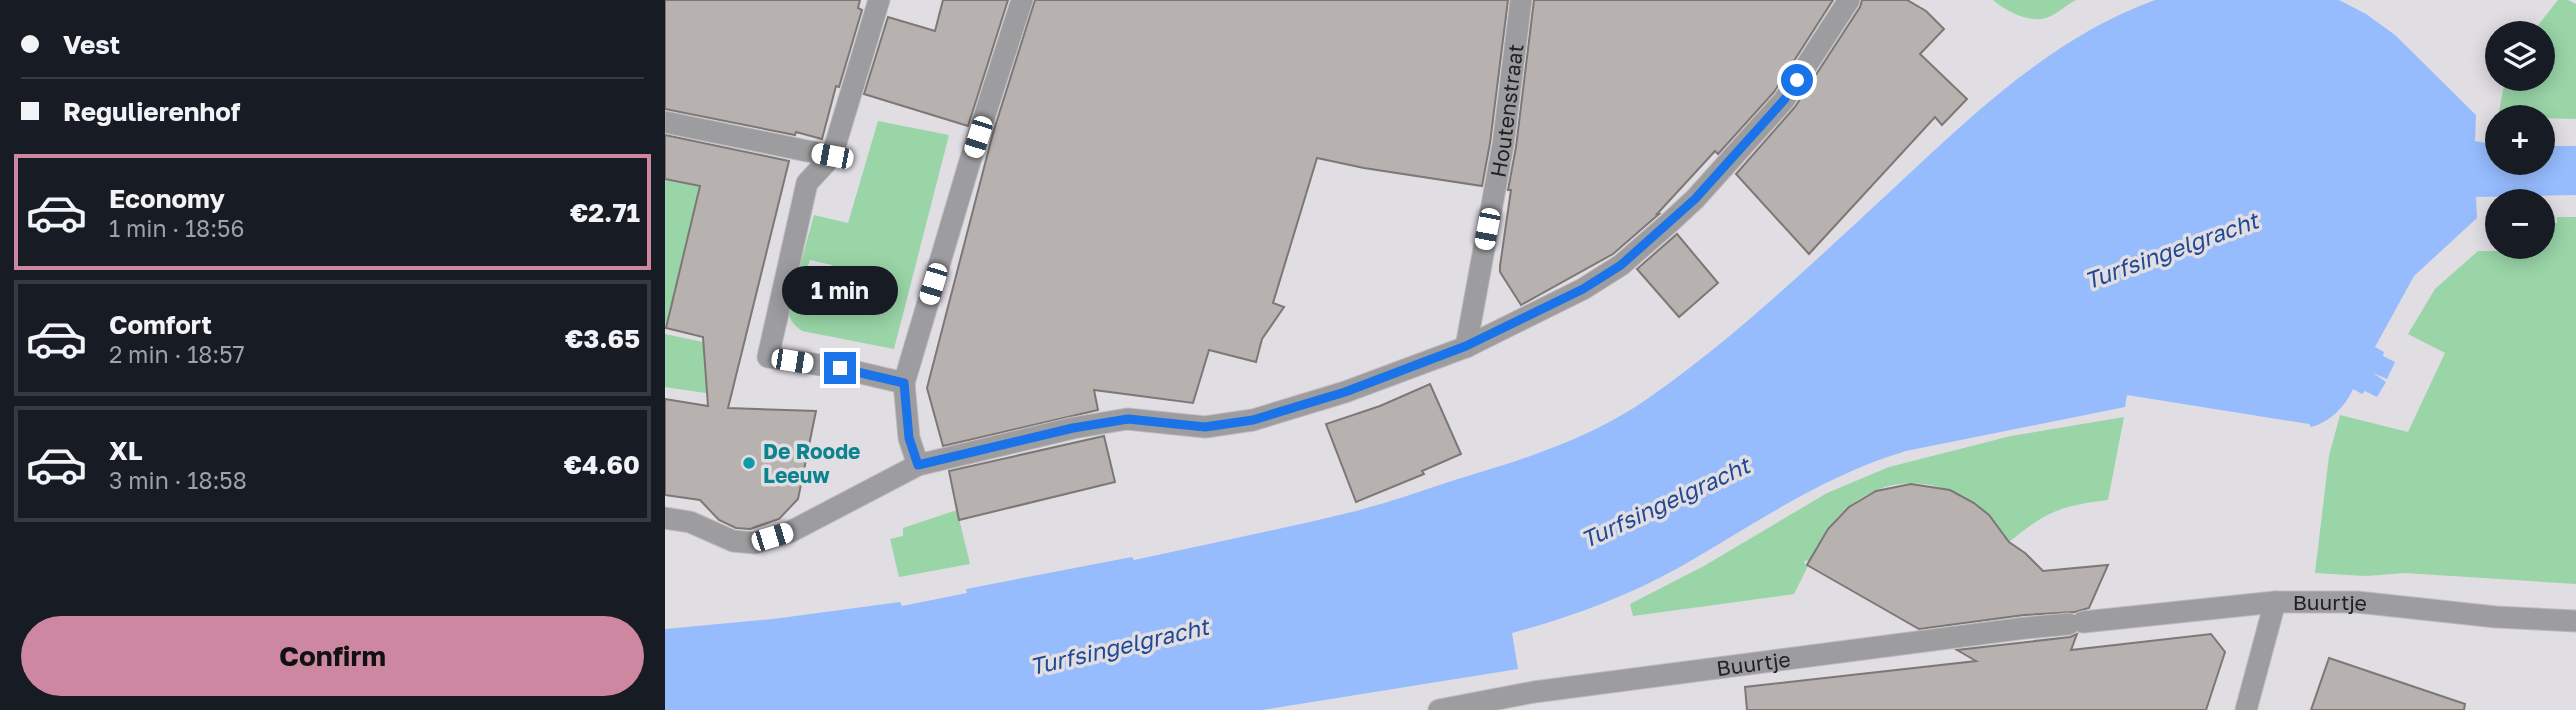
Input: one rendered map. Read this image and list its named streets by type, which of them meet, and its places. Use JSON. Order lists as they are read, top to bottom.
{
  "streets": {
    "street": ["Houtenstraat", "Buurtje"]
  },
  "water": ["Turfsingelgracht"],
  "places": ["De Roode Leeuw"],
  "page": {
    "banner": ["Vest", "Regulierenhof"],
    "map_buttons": ["+", "−"],
    "list": [
      {
        "name": "Economy",
        "note": "1 min · 18:56",
        "value": "€2.71"
      },
      {
        "name": "Comfort",
        "note": "2 min · 18:57",
        "value": "€3.65"
      },
      {
        "name": "XL",
        "note": "3 min · 18:58",
        "value": "€4.60"
      }
    ],
    "bubble": "1 min",
    "buttons": "Confirm"
  }
}
